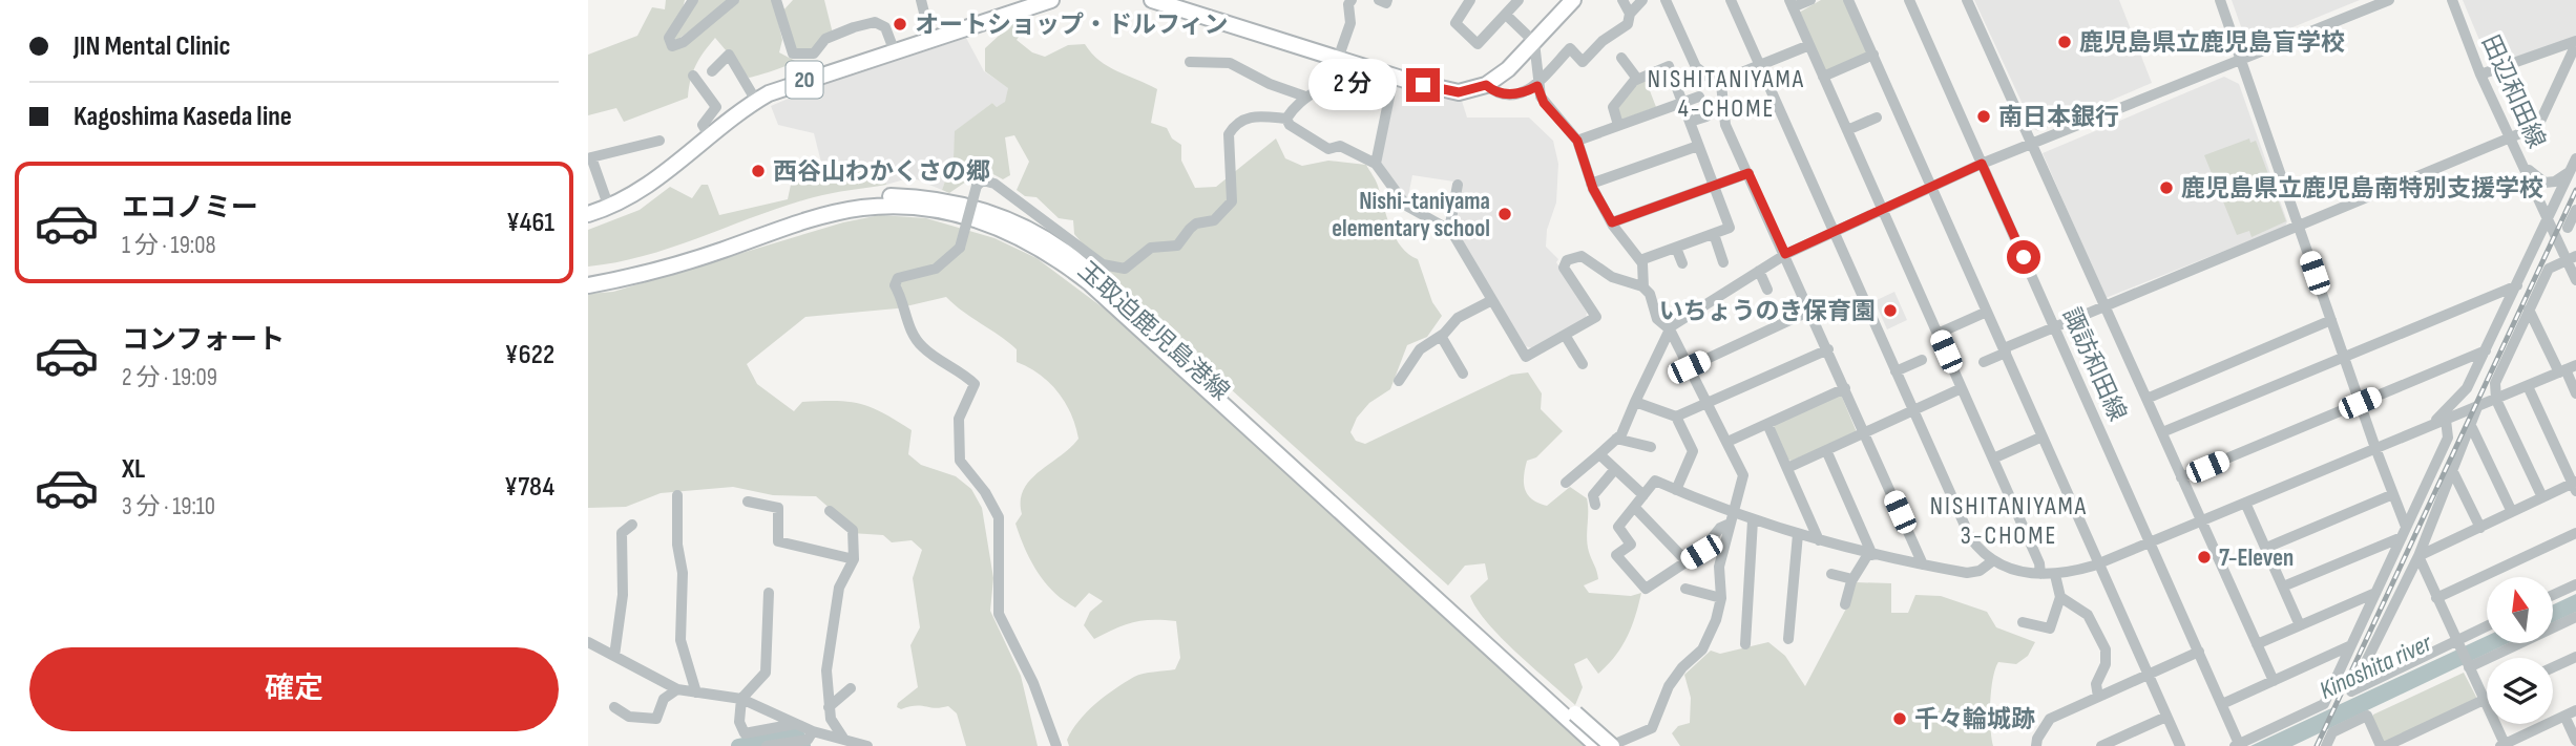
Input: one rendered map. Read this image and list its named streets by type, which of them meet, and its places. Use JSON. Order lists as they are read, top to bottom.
{
  "streets": {
    "main road": ["20", "玉取迫鹿児島港線"],
    "street": ["田辺和田線", "諏訪和田線"]
  },
  "districts": ["NISHITANIYAMA 4-CHOME", "NISHITANIYAMA 3-CHOME"],
  "water": ["Kinoshita river"],
  "places": [
    "オートショップ・ドルフィン",
    "鹿児島県立鹿児島盲学校",
    "南日本銀行",
    "西谷山わかくさの郷",
    "鹿児島県立鹿児島南特別支援学校",
    "Nishi-taniyama elementary school",
    "いちょうのき保育園",
    "7-Eleven",
    "千々輪城跡"
  ],
  "north": "top",
  "page": {
    "banner": ["JIN Mental Clinic", "Kagoshima Kaseda line"],
    "bubble": "2 分",
    "list": [
      {
        "name": "エコノミー",
        "note": "1 分 · 19:08",
        "value": "¥461"
      },
      {
        "name": "コンフォート",
        "note": "2 分 · 19:09",
        "value": "¥622"
      },
      {
        "name": "XL",
        "note": "3 分 · 19:10",
        "value": "¥784"
      }
    ],
    "buttons": "確定"
  }
}
